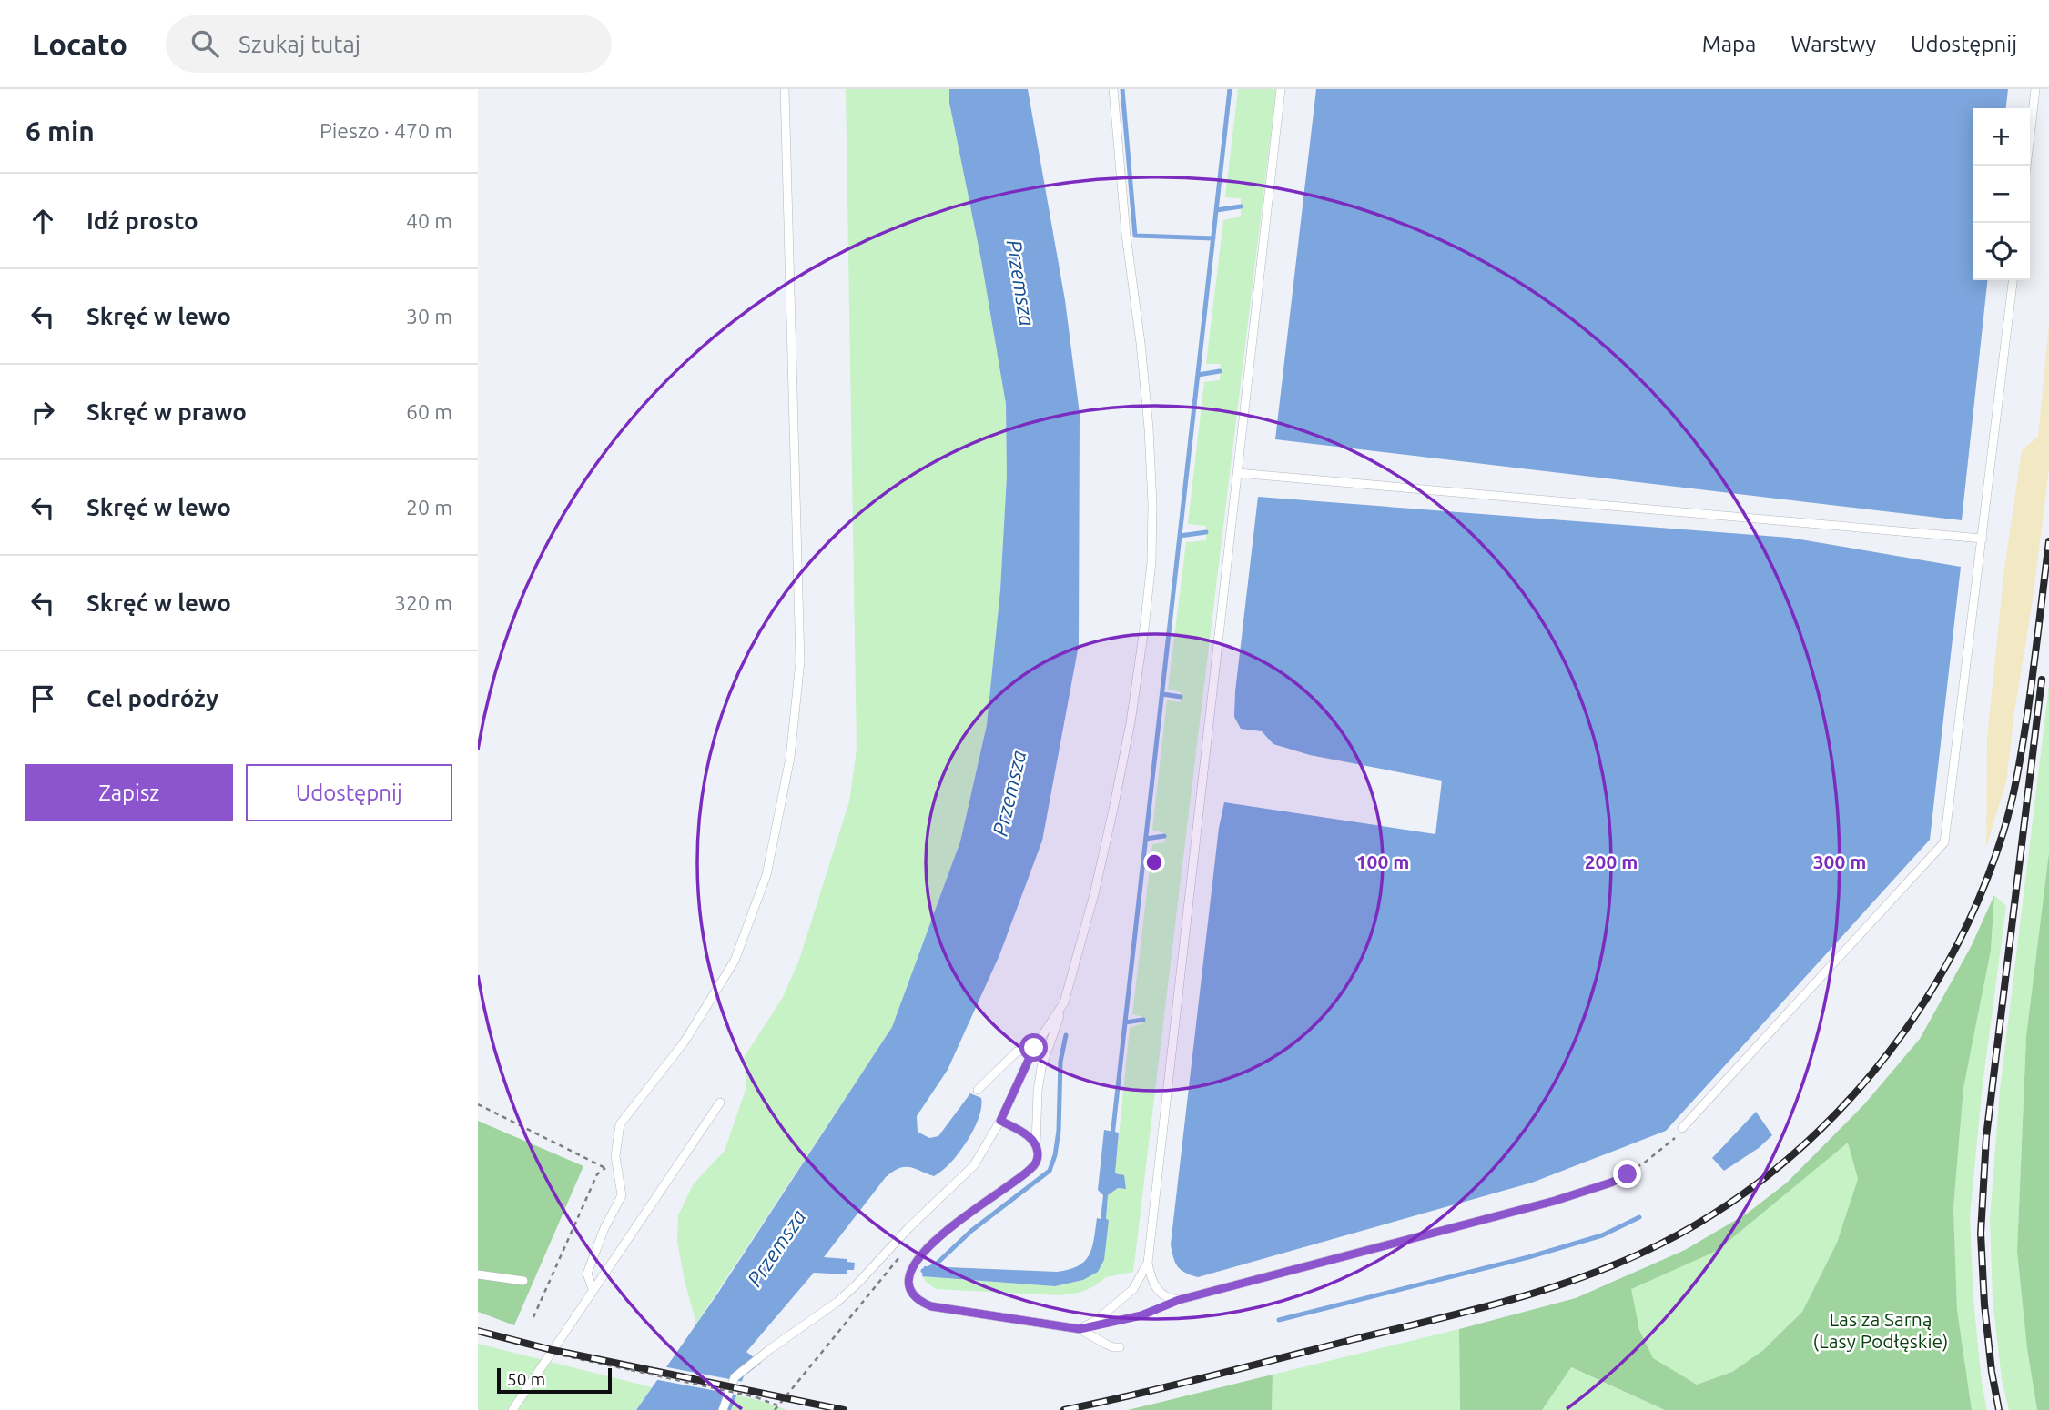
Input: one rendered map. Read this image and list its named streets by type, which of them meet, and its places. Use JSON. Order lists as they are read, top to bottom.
{
  "water": ["Przemsza"],
  "parks": ["Las za Sarną (Lasy Podłęskie)"],
  "scale_bar": "50 m",
  "page": {
    "header": "Locato",
    "search": "Szukaj tutaj",
    "nav": ["Mapa", "Warstwy", "Udostępnij"],
    "heading": ["6 min", "Pieszo · 470 m"],
    "map_buttons": ["+", "−"],
    "list": [
      ["Idź prosto", "40 m"],
      ["Skręć w lewo", "30 m"],
      ["Skręć w prawo", "60 m"],
      ["Skręć w lewo", "20 m"],
      ["Skręć w lewo", "320 m"],
      "Cel podróży"
    ],
    "buttons": ["Zapisz", "Udostępnij"],
    "scale": "50 m"
  },
  "rings": ["100 m", "200 m", "300 m"]
}
